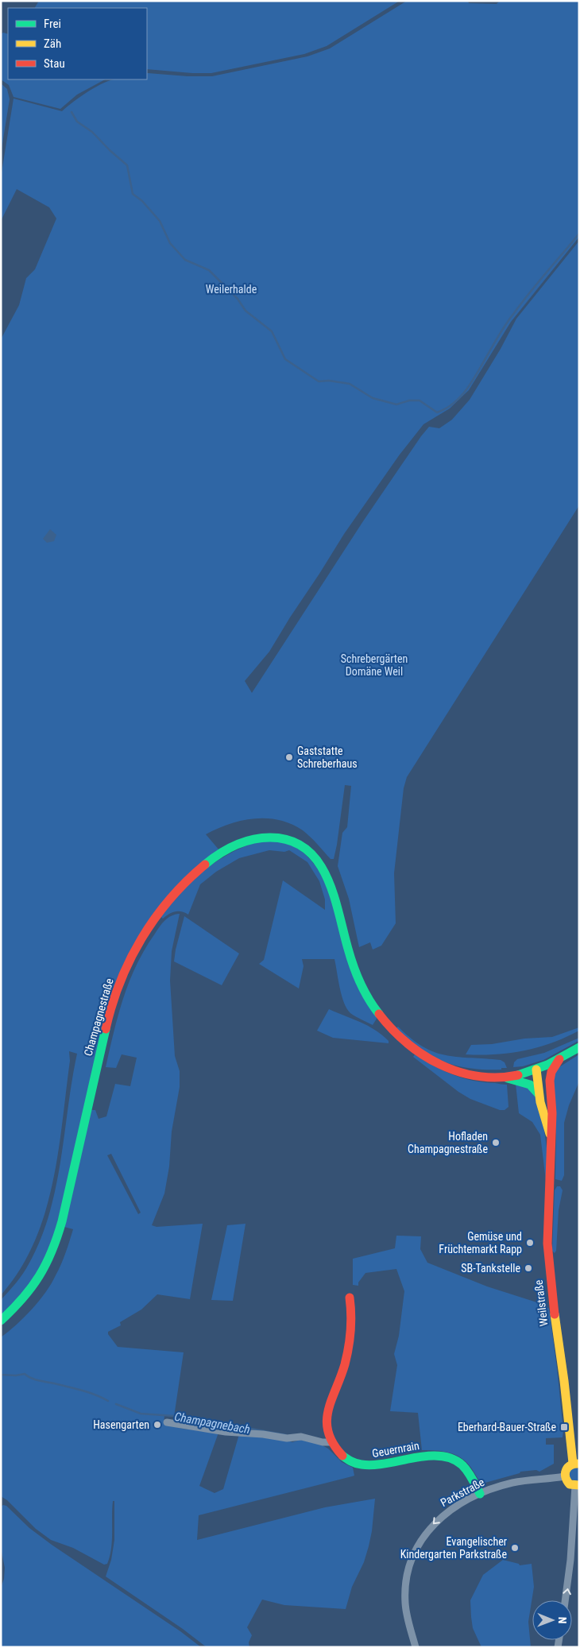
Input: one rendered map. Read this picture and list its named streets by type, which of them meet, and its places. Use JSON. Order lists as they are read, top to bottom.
{
  "streets": {
    "main road": ["Champagnestraße", "Weilstraße", "Geuernrain"],
    "street": ["Parkstraße"]
  },
  "crossings": [
    ["Champagnestraße", "Weilstraße"],
    ["Geuernrain", "Parkstraße"]
  ],
  "one_way": ["Parkstraße"],
  "water": ["Champagnebach"],
  "parks": ["Weilerhalde", "Schrebergärten Domäne Weil"],
  "places": {
    "other": [
      "Gaststatte Schreberhaus",
      "Hofladen Champagnestraße",
      "Gemüse und Früchtemarkt Rapp",
      "SB-Tankstelle",
      "Hasengarten",
      "Evangelischer Kindergarten Parkstraße"
    ],
    "transit": ["Eberhard-Bauer-Straße"]
  },
  "legend": ["Frei", "Zäh", "Stau"],
  "north": "right"
}
